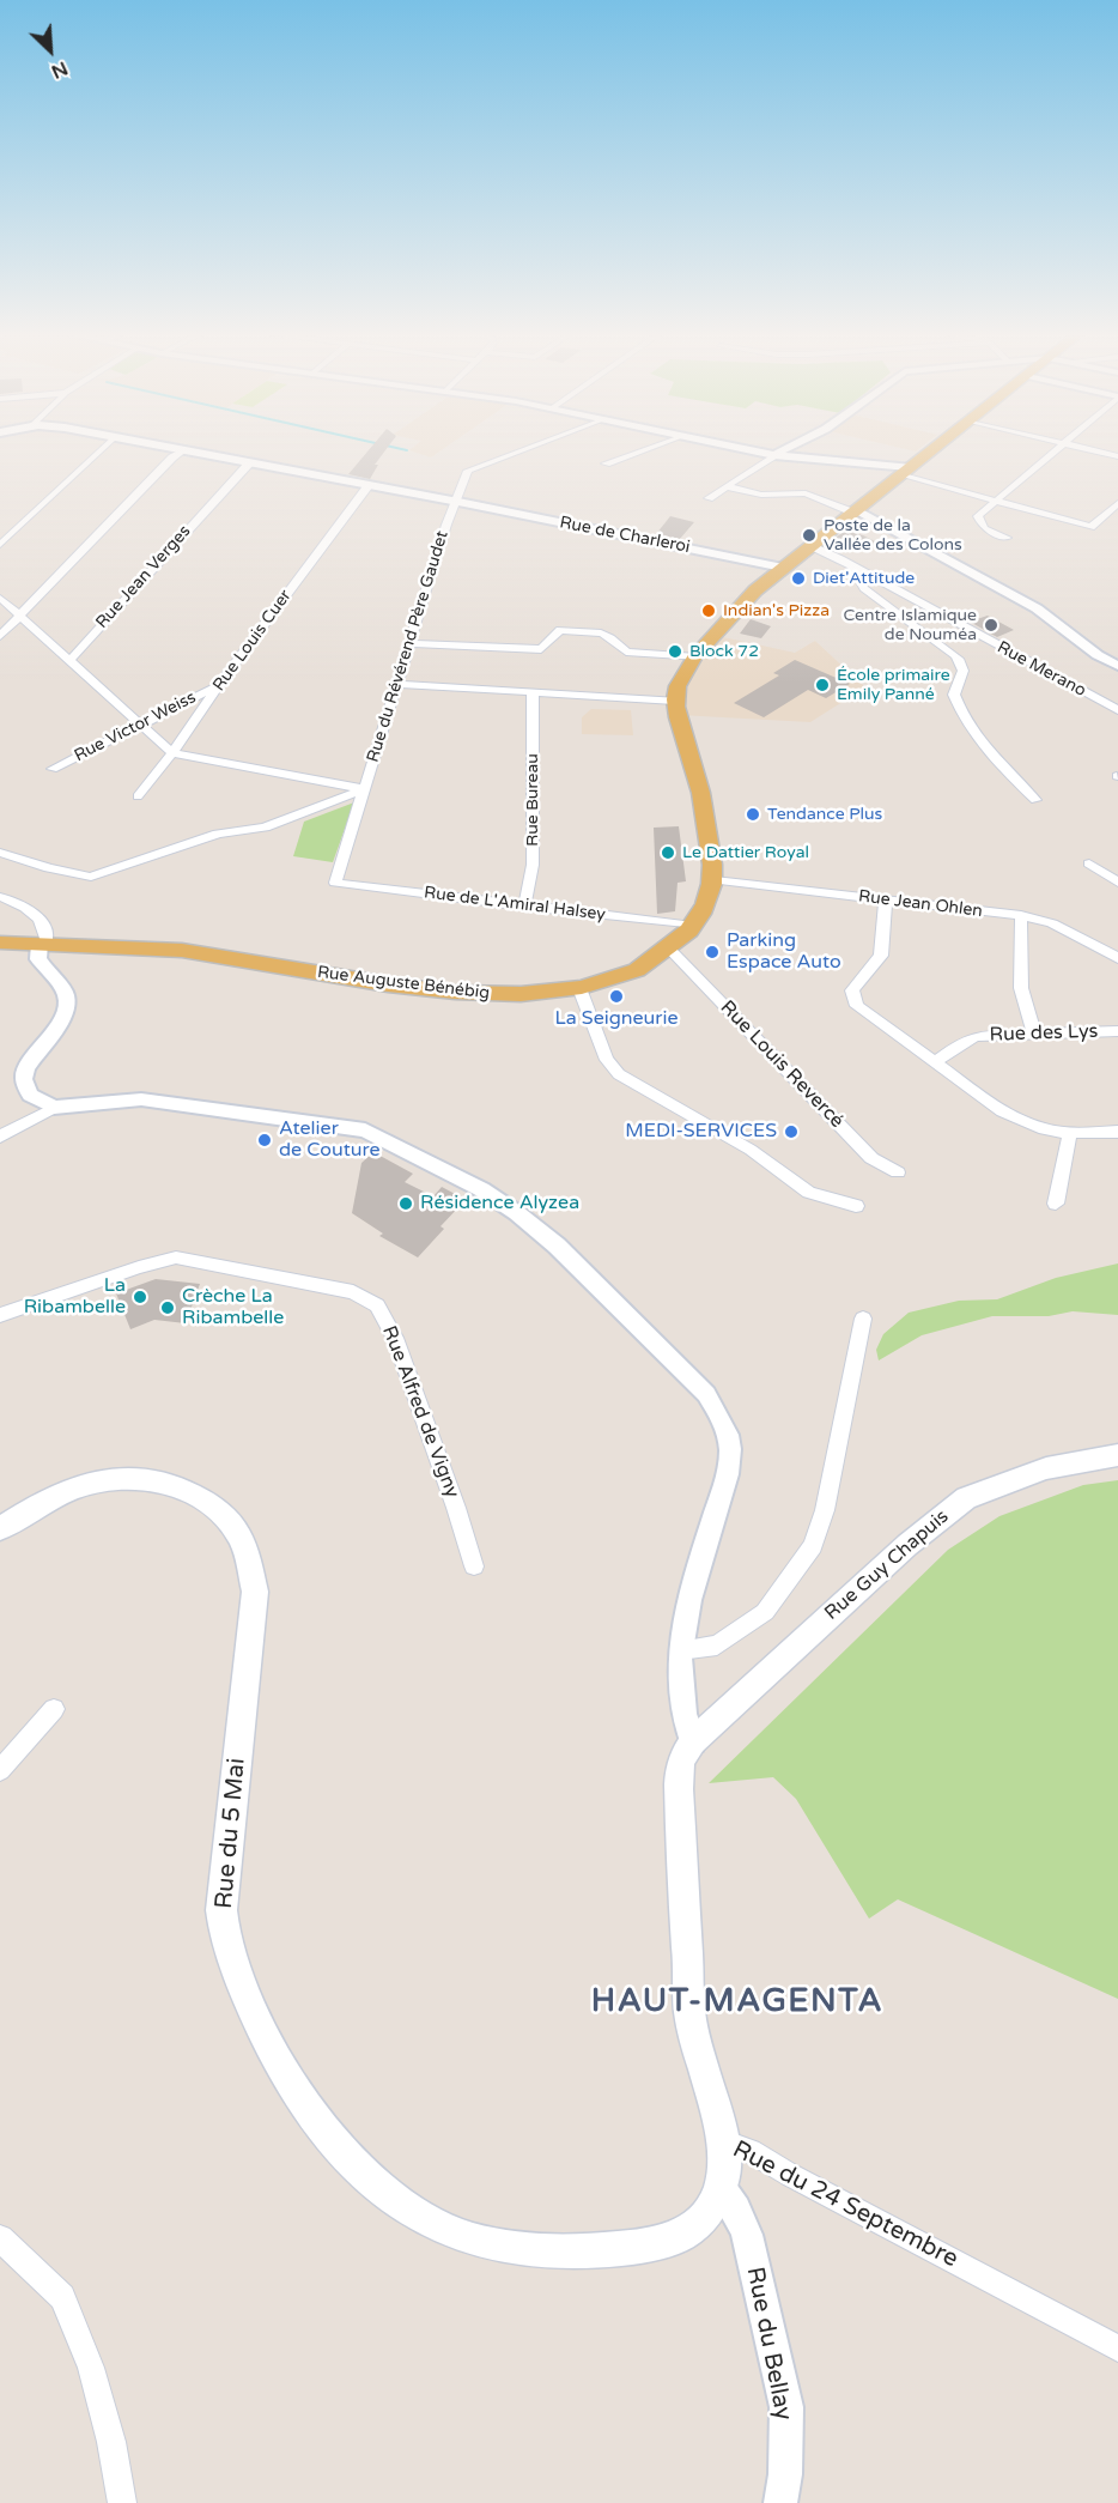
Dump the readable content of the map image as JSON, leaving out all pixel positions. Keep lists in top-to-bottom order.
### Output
{
  "streets": {
    "main road": [
      "Rue Auguste Bénébig",
      "Rue Guy Chapuis",
      "Rue du 5 Mai",
      "Rue du 24 Septembre"
    ],
    "street": [
      "Rue de Charleroi",
      "Rue Jean Verges",
      "Rue Louis Cuer",
      "Rue du Révérend Père Gaudet",
      "Rue Merano",
      "Rue Victor Weiss",
      "Rue Bureau",
      "Rue de L'Amiral Halsey",
      "Rue Jean Ohlen",
      "Rue des Lys",
      "Rue Louis Revercé",
      "Rue Alfred de Vigny",
      "Rue du Bellay"
    ]
  },
  "crossings": [
    ["Rue de Charleroi", "Rue Jean Verges"],
    ["Rue de Charleroi", "Rue Louis Cuer"],
    ["Rue de Charleroi", "Rue du Révérend Père Gaudet"],
    ["Rue Louis Cuer", "Rue Victor Weiss"],
    ["Rue du Révérend Père Gaudet", "Rue de L'Amiral Halsey"],
    ["Rue Bureau", "Rue de L'Amiral Halsey"],
    ["Rue de L'Amiral Halsey", "Rue Auguste Bénébig"],
    ["Rue Jean Ohlen", "Rue Auguste Bénébig"],
    ["Rue Auguste Bénébig", "Rue Louis Revercé"],
    ["Rue Guy Chapuis", "Rue du 24 Septembre"],
    ["Rue du 5 Mai", "Rue du Bellay"]
  ],
  "districts": ["HAUT-MAGENTA"],
  "places": [
    "Poste de la Vallée des Colons",
    "Diet'Attitude",
    "Indian's Pizza",
    "Centre Islamique de Nouméa",
    "Block 72",
    "École primaire Emily Panné",
    "Tendance Plus",
    "Le Dattier Royal",
    "Parking Espace Auto",
    "La Seigneurie",
    "MEDI-SERVICES",
    "Atelier de Couture",
    "Résidence Alyzea",
    "La Ribambelle",
    "Crèche La Ribambelle"
  ],
  "north": "bottom right"
}
